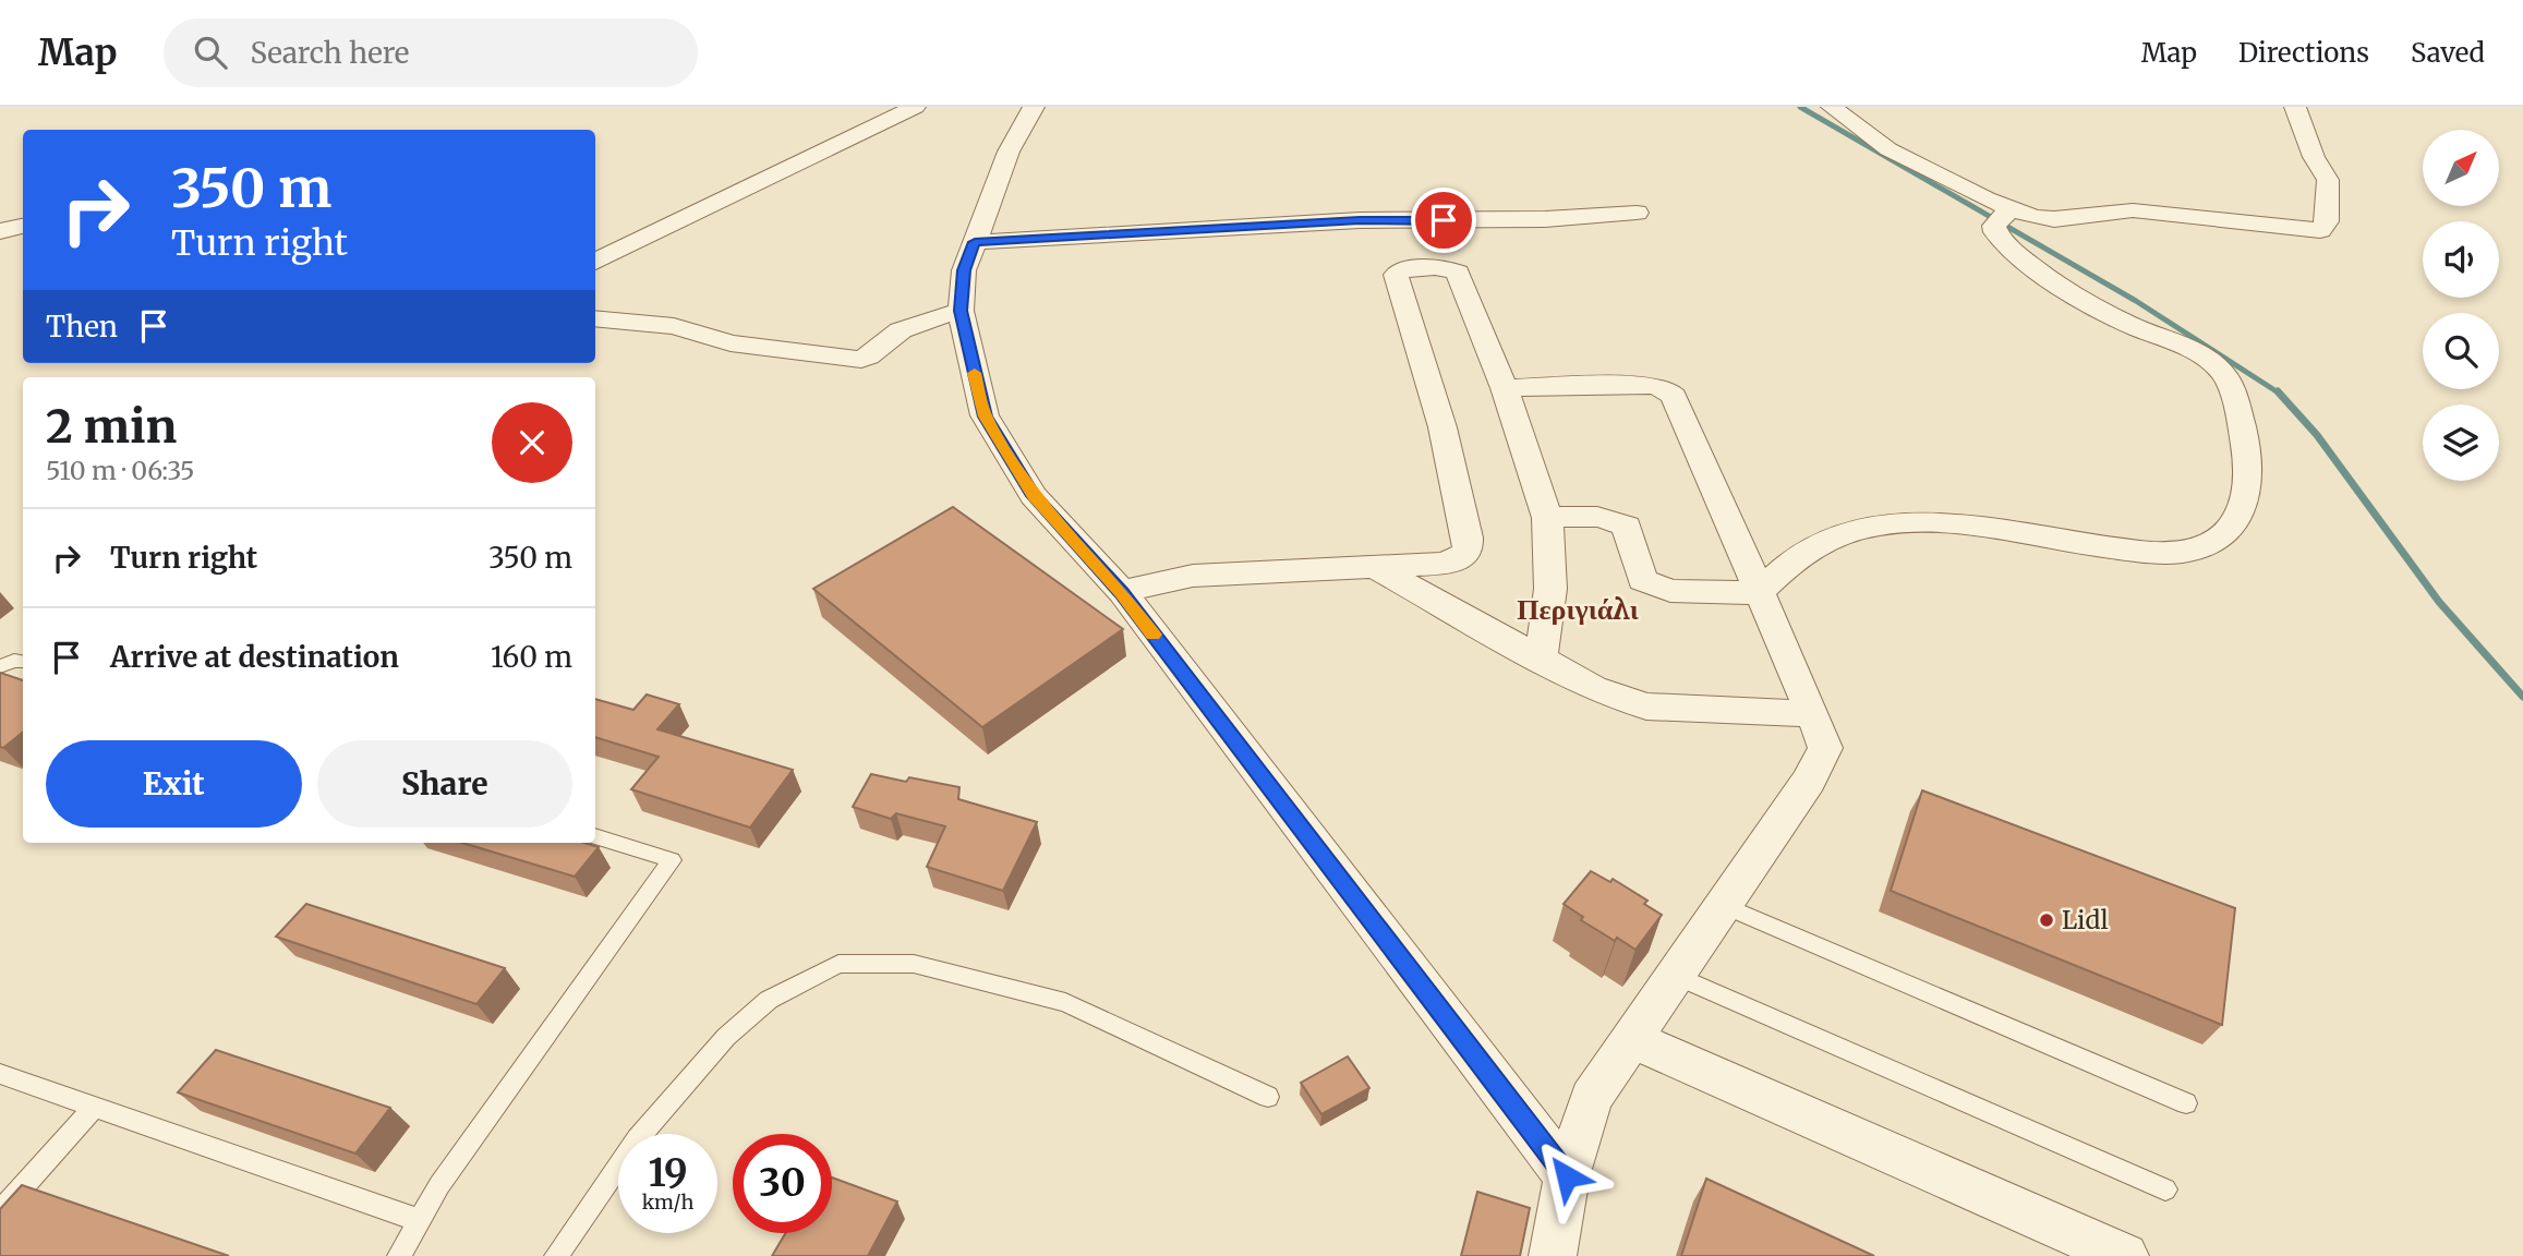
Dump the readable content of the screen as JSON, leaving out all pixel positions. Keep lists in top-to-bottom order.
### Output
{
  "districts": ["Περιγιάλι"],
  "places": ["Lidl"],
  "north": "top right",
  "page": {
    "header": "Map",
    "search": "Search here",
    "nav": ["Map", "Directions", "Saved"],
    "turn": ["350 m", "Turn right"],
    "then": "Then",
    "heading": ["2 min", "510 m · 06:35"],
    "list": [
      {
        "name": "Turn right",
        "value": "350 m"
      },
      {
        "name": "Arrive at destination",
        "value": "160 m"
      }
    ],
    "buttons": ["Exit", "Share"],
    "speed": "19 km/h",
    "limit": "30"
  }
}
